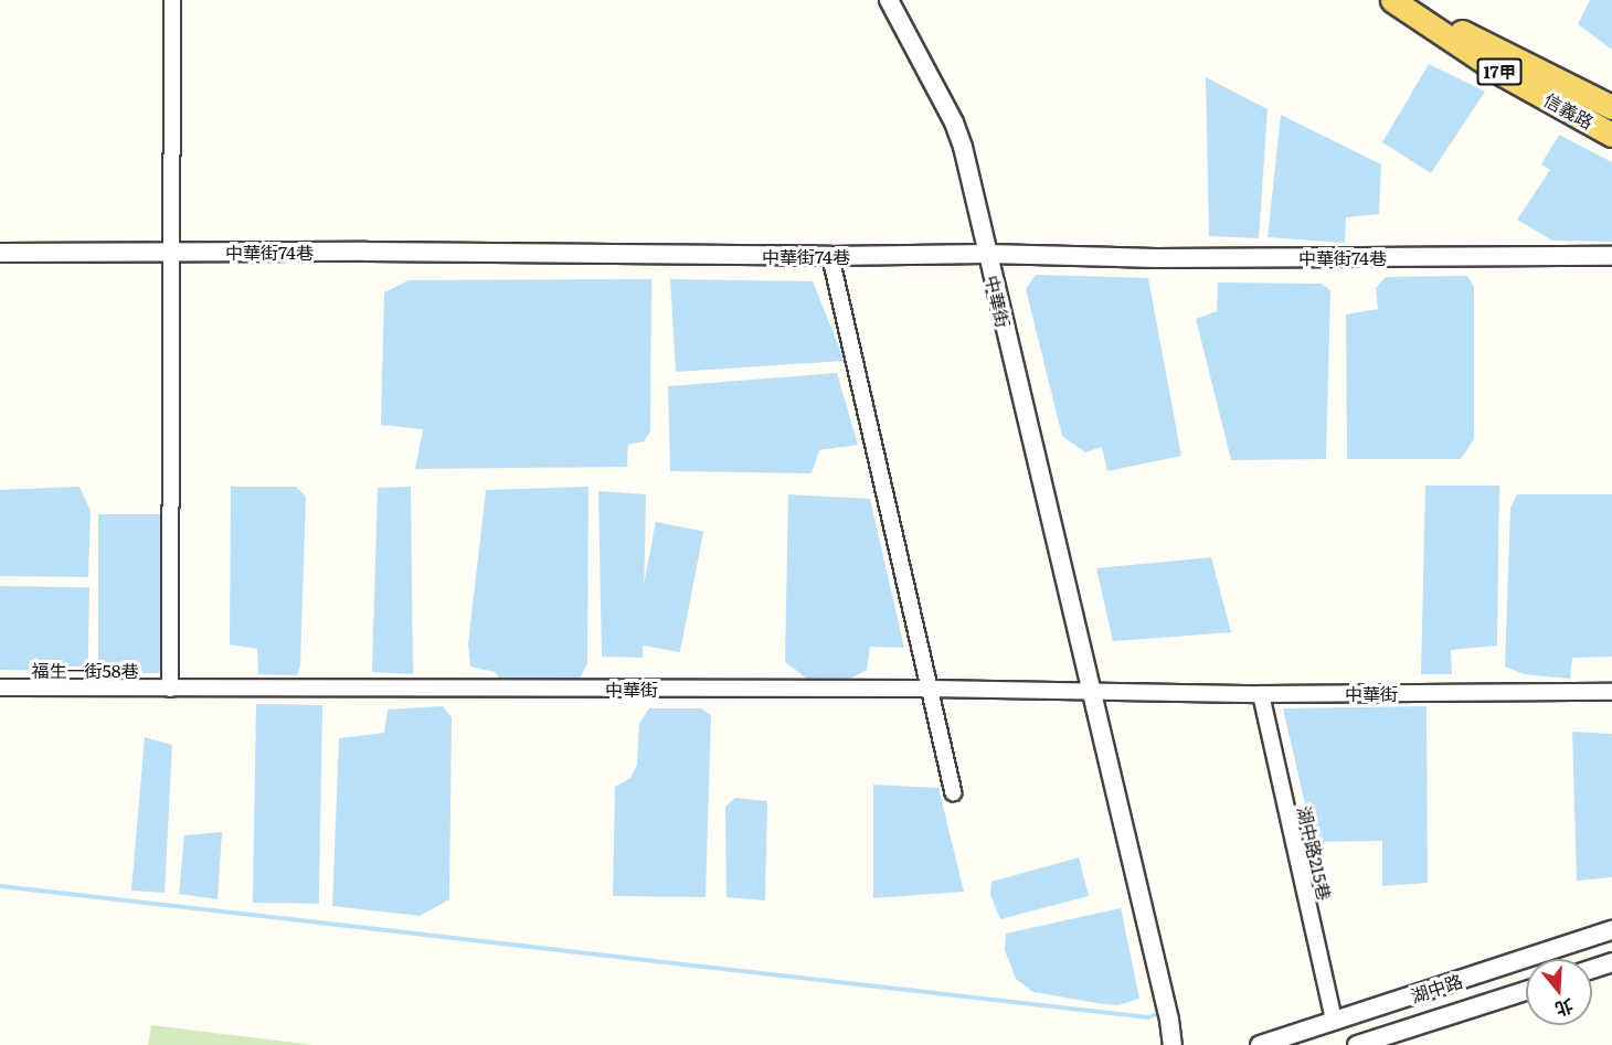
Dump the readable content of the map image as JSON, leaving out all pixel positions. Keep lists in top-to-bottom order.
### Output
{
  "streets": {
    "main road": ["17甲", "信義路"],
    "street": [
      "中華街74巷",
      "中華街",
      "福生一街58巷",
      "湖中路215巷",
      "湖中路"
    ]
  },
  "crossings": [
    ["中華街74巷", "中華街"],
    ["中華街", "福生一街58巷"],
    ["中華街", "湖中路215巷"],
    ["湖中路215巷", "湖中路"]
  ],
  "north": "bottom"
}
